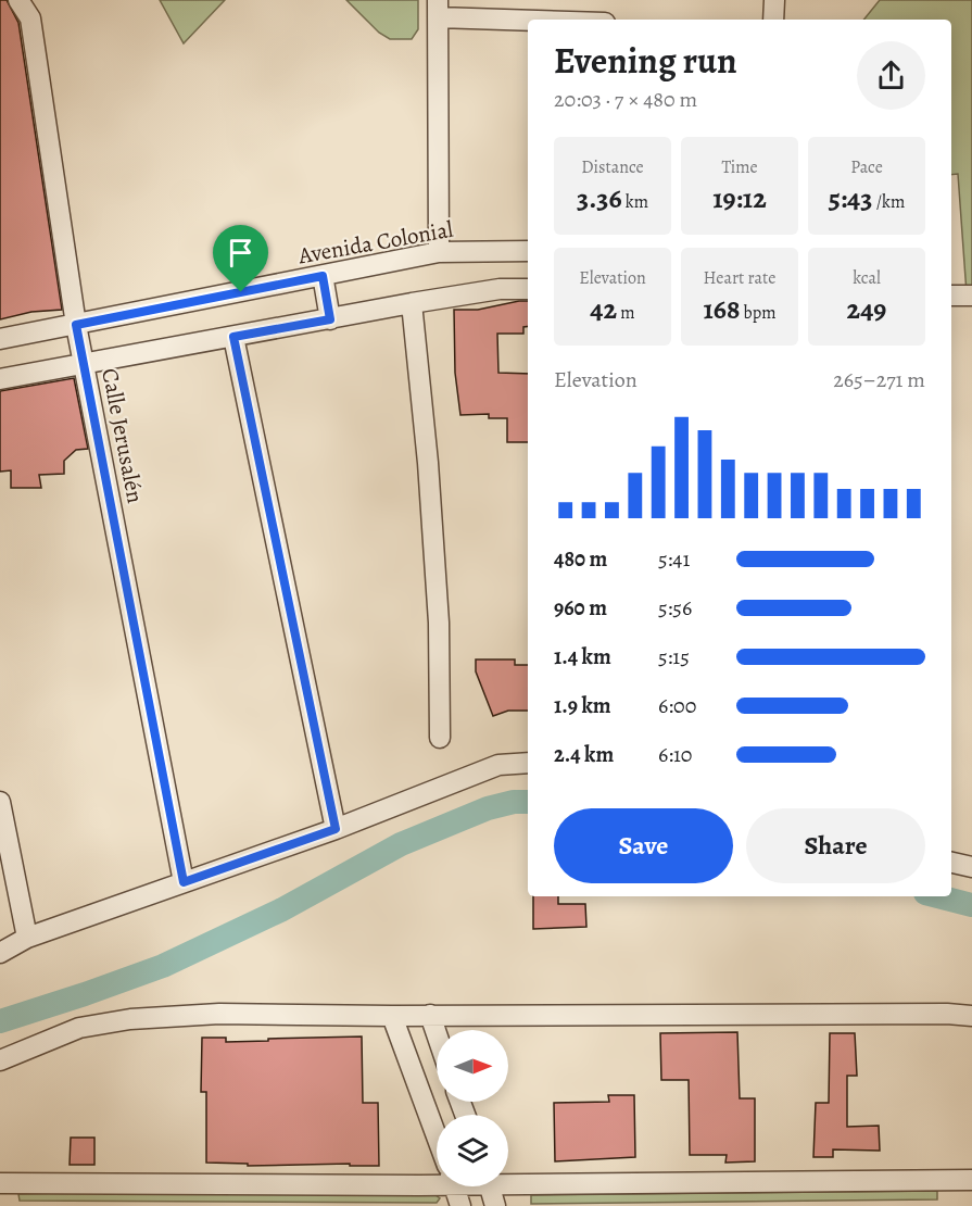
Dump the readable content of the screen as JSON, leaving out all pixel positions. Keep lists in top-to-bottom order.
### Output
{
  "streets": {
    "street": ["Avenida Colonial", "Calle Jerusalén"]
  },
  "crossings": [
    ["Avenida Colonial", "Calle Jerusalén"]
  ],
  "north": "right",
  "page": {
    "heading": ["Evening run", "20:03 · 7 × 480 m"],
    "stats": [
      ["Distance", "3.36 km"],
      ["Time", "19:12"],
      ["Pace", "5:43 /km"],
      ["Elevation", "42 m"],
      ["Heart rate", "168 bpm"],
      ["kcal", "249"]
    ],
    "chart": ["Elevation", "265–271 m"],
    "list": [
      {
        "name": "480 m",
        "note": "5:41"
      },
      {
        "name": "960 m",
        "note": "5:56"
      },
      {
        "name": "1.4 km",
        "note": "5:15"
      },
      {
        "name": "1.9 km",
        "note": "6:00"
      },
      {
        "name": "2.4 km",
        "note": "6:10"
      }
    ],
    "buttons": ["Save", "Share"]
  }
}
